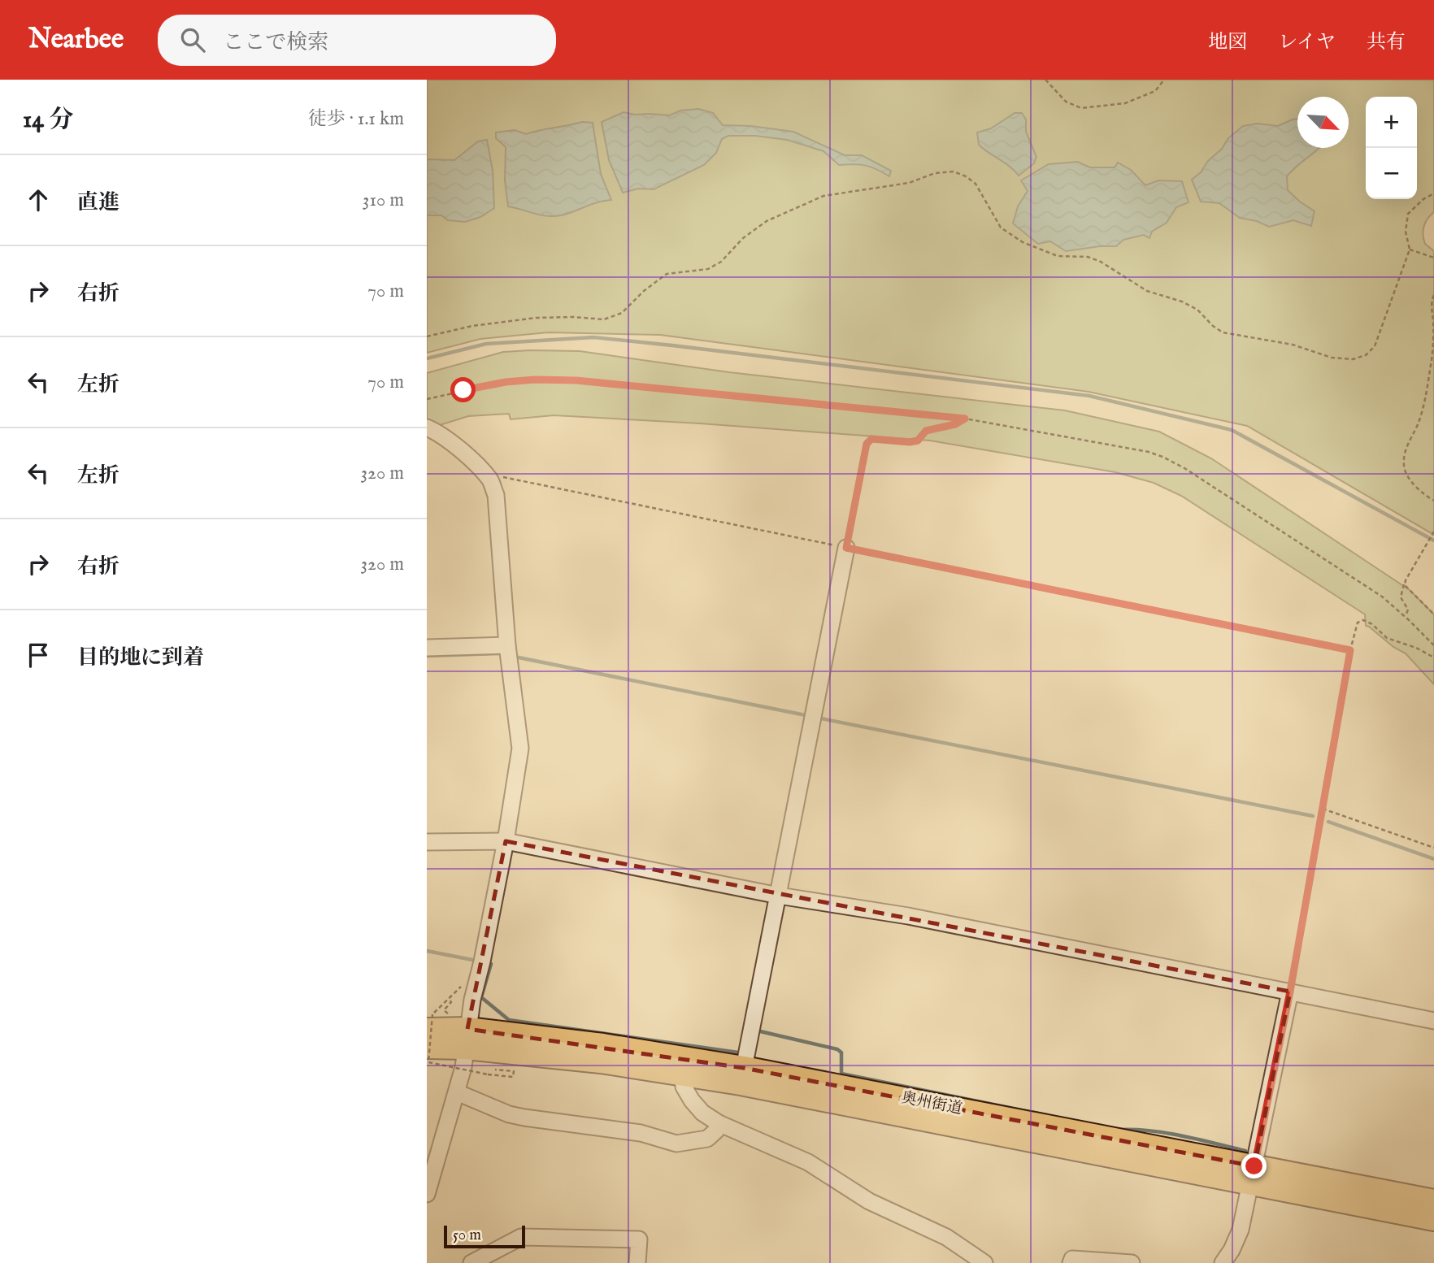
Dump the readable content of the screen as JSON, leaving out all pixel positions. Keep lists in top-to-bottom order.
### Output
{
  "streets": {
    "highway": ["奥州街道"]
  },
  "scale_bar": "50 m",
  "north": "bottom right",
  "page": {
    "header": "Nearbee",
    "search": "ここで検索",
    "nav": ["地図", "レイヤ", "共有"],
    "heading": ["14 分", "徒歩 · 1.1 km"],
    "map_buttons": ["+", "−"],
    "list": [
      ["直進", "310 m"],
      ["右折", "70 m"],
      ["左折", "70 m"],
      ["左折", "320 m"],
      ["右折", "320 m"],
      "目的地に到着"
    ],
    "scale": "50 m"
  }
}
